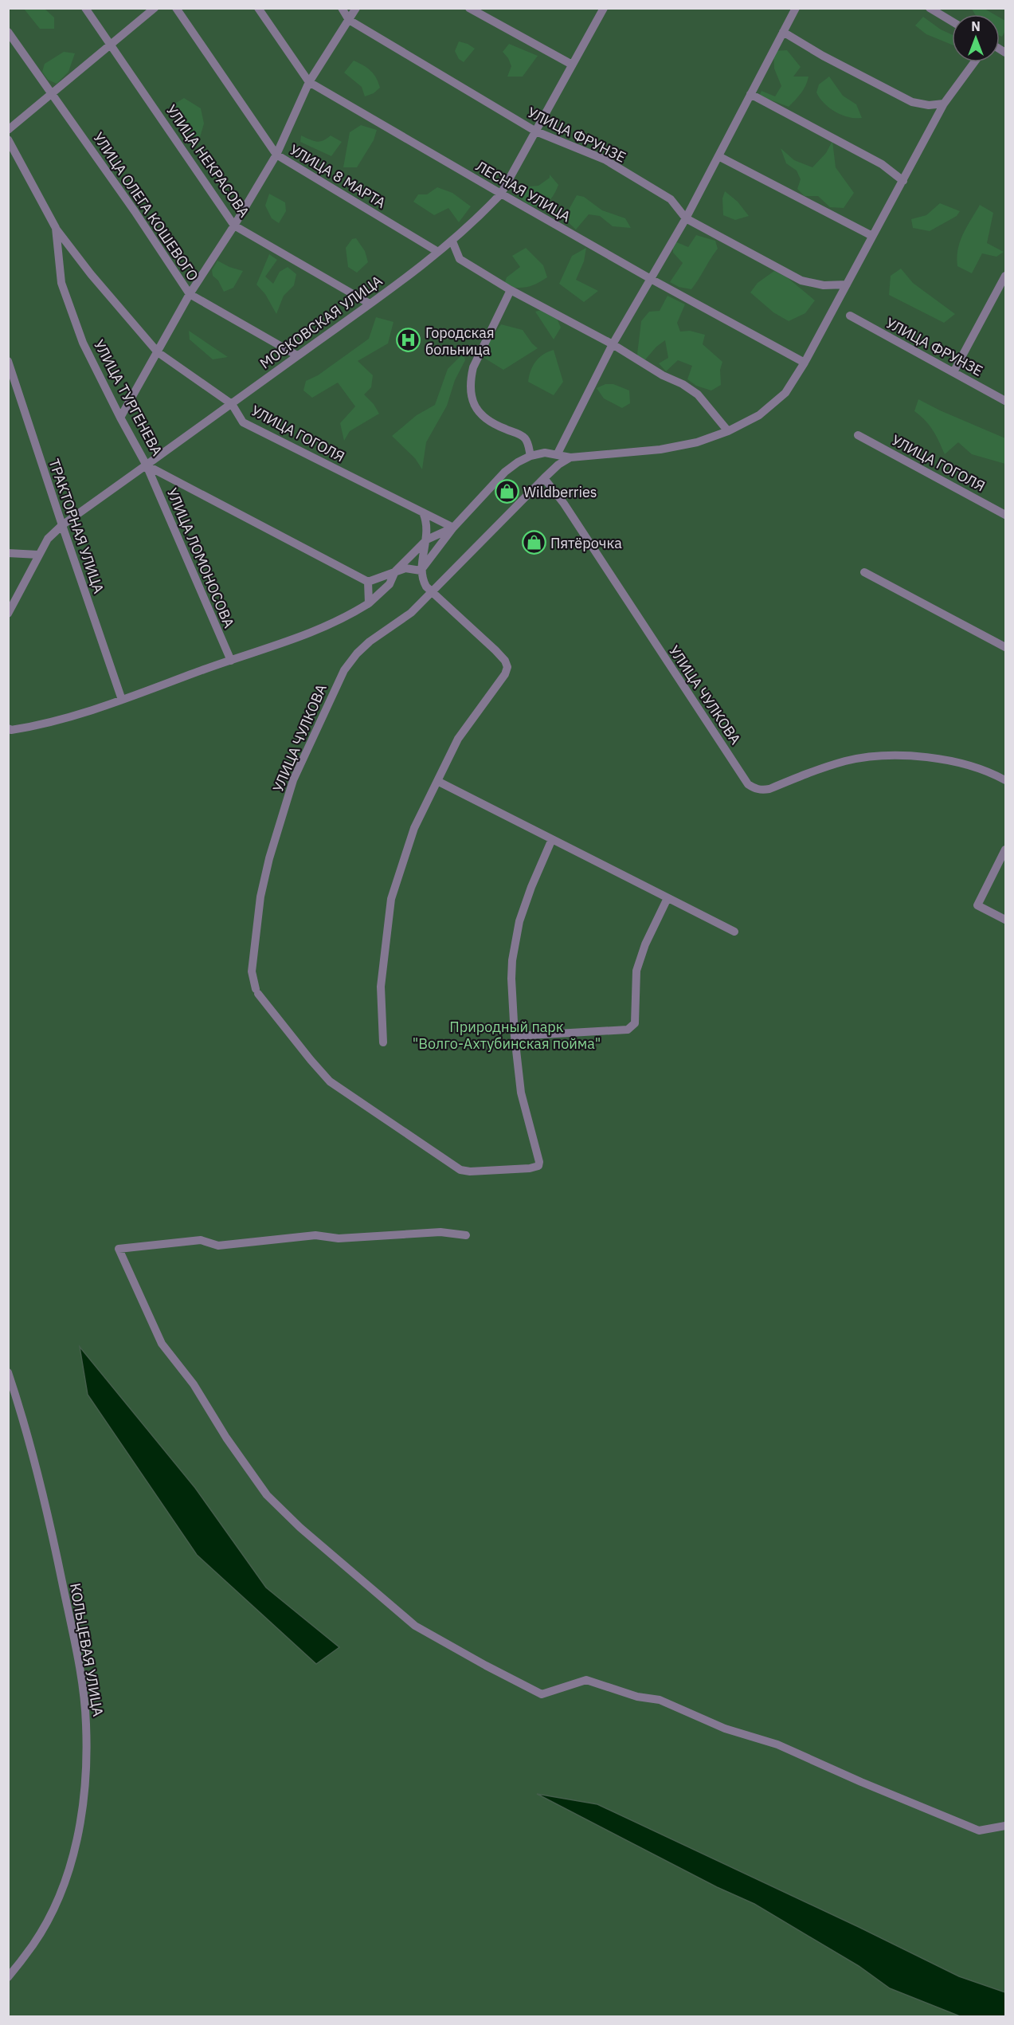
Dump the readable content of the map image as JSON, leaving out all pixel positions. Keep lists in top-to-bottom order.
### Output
{
  "streets": {
    "street": [
      "УЛИЦА ФРУНЗЕ",
      "УЛИЦА НЕКРАСОВА",
      "УЛИЦА 8 МАРТА",
      "ЛЕСНАЯ УЛИЦА",
      "УЛИЦА ОЛЕГА КОШЕВОГО",
      "МОСКОВСКАЯ УЛИЦА",
      "УЛИЦА ТУРГЕНЕВА",
      "УЛИЦА ГОГОЛЯ",
      "ТРАКТОРНАЯ УЛИЦА",
      "УЛИЦА ЛОМОНОСОВА",
      "УЛИЦА ЧУЛКОВА",
      "КОЛЬЦЕВАЯ УЛИЦА"
    ]
  },
  "crossings": [
    ["УЛИЦА ФРУНЗЕ", "МОСКОВСКАЯ УЛИЦА"],
    ["УЛИЦА НЕКРАСОВА", "МОСКОВСКАЯ УЛИЦА"],
    ["УЛИЦА 8 МАРТА", "МОСКОВСКАЯ УЛИЦА"],
    ["ЛЕСНАЯ УЛИЦА", "МОСКОВСКАЯ УЛИЦА"],
    ["УЛИЦА ОЛЕГА КОШЕВОГО", "МОСКОВСКАЯ УЛИЦА"],
    ["МОСКОВСКАЯ УЛИЦА", "УЛИЦА ТУРГЕНЕВА"],
    ["МОСКОВСКАЯ УЛИЦА", "УЛИЦА ГОГОЛЯ"],
    ["МОСКОВСКАЯ УЛИЦА", "ТРАКТОРНАЯ УЛИЦА"],
    ["МОСКОВСКАЯ УЛИЦА", "УЛИЦА ЛОМОНОСОВА"],
    ["УЛИЦА ТУРГЕНЕВА", "УЛИЦА ГОГОЛЯ"],
    ["УЛИЦА ТУРГЕНЕВА", "УЛИЦА ЛОМОНОСОВА"]
  ],
  "parks": ["Природный парк \"Волго-Ахтубинская пойма\""],
  "places": {
    "hospital": ["Городская больница"],
    "shop": ["Wildberries", "Пятёрочка"]
  },
  "north": "top"
}
